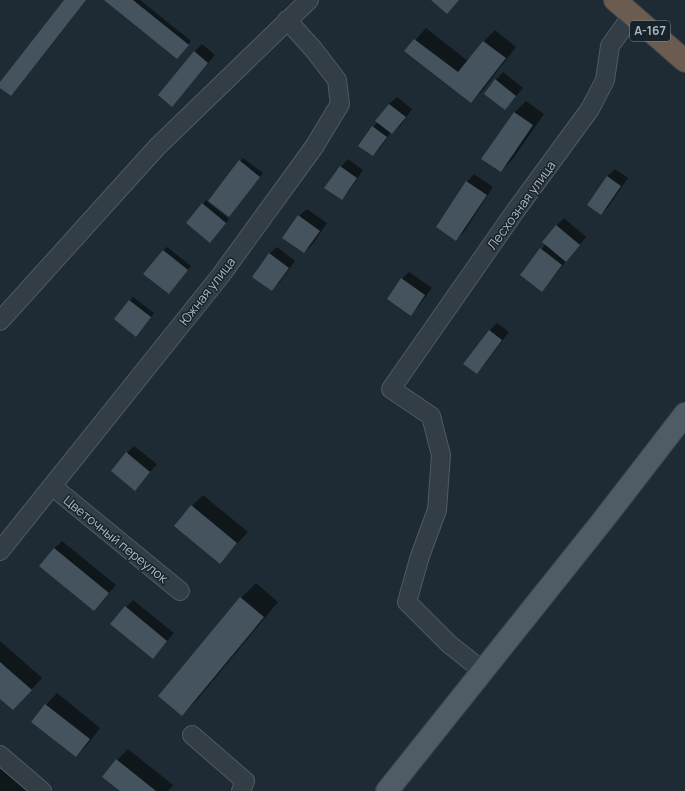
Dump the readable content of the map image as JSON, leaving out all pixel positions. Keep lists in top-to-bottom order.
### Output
{
  "streets": {
    "highway": ["А-167"],
    "street": ["Лесхозная улица", "Южная улица", "Цветочный переулок"]
  },
  "crossings": [
    ["А-167", "Лесхозная улица"],
    ["Южная улица", "Цветочный переулок"]
  ]
}
